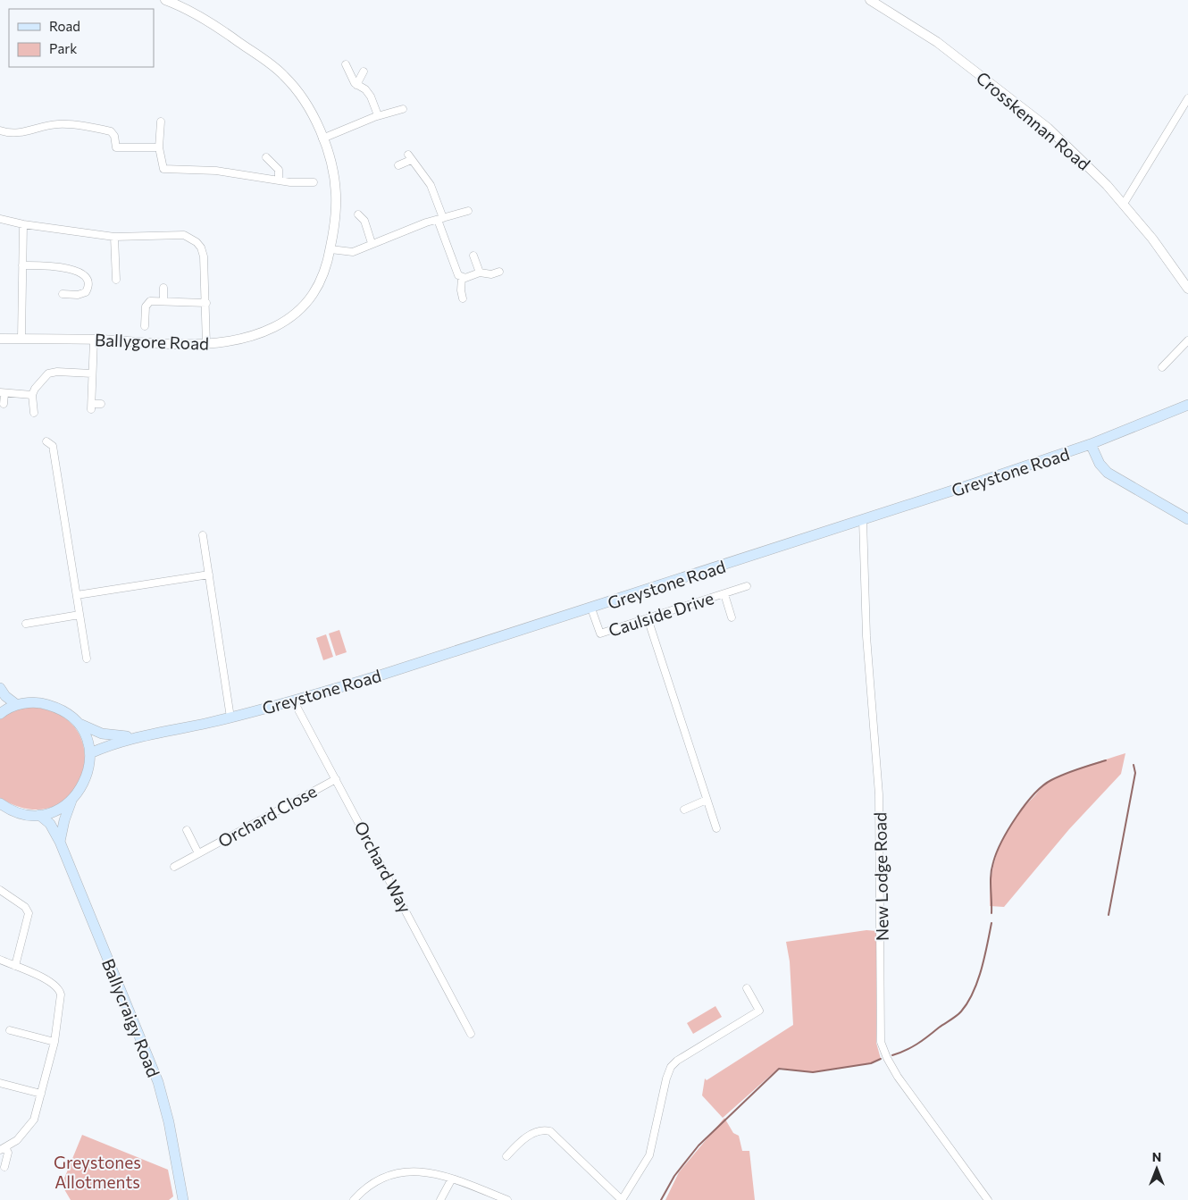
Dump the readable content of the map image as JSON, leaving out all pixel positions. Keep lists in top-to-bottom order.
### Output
{
  "streets": {
    "main road": ["Greystone Road", "Ballycraigy Road"],
    "street": [
      "Crosskennan Road",
      "Ballygore Road",
      "Caulside Drive",
      "Orchard Close",
      "Orchard Way",
      "New Lodge Road"
    ]
  },
  "crossings": [
    ["Greystone Road", "Caulside Drive"],
    ["Greystone Road", "Orchard Way"],
    ["Greystone Road", "New Lodge Road"],
    ["Orchard Close", "Orchard Way"]
  ],
  "parks": ["Greystones Allotments"],
  "legend": ["Road", "Park"],
  "north": "top"
}
